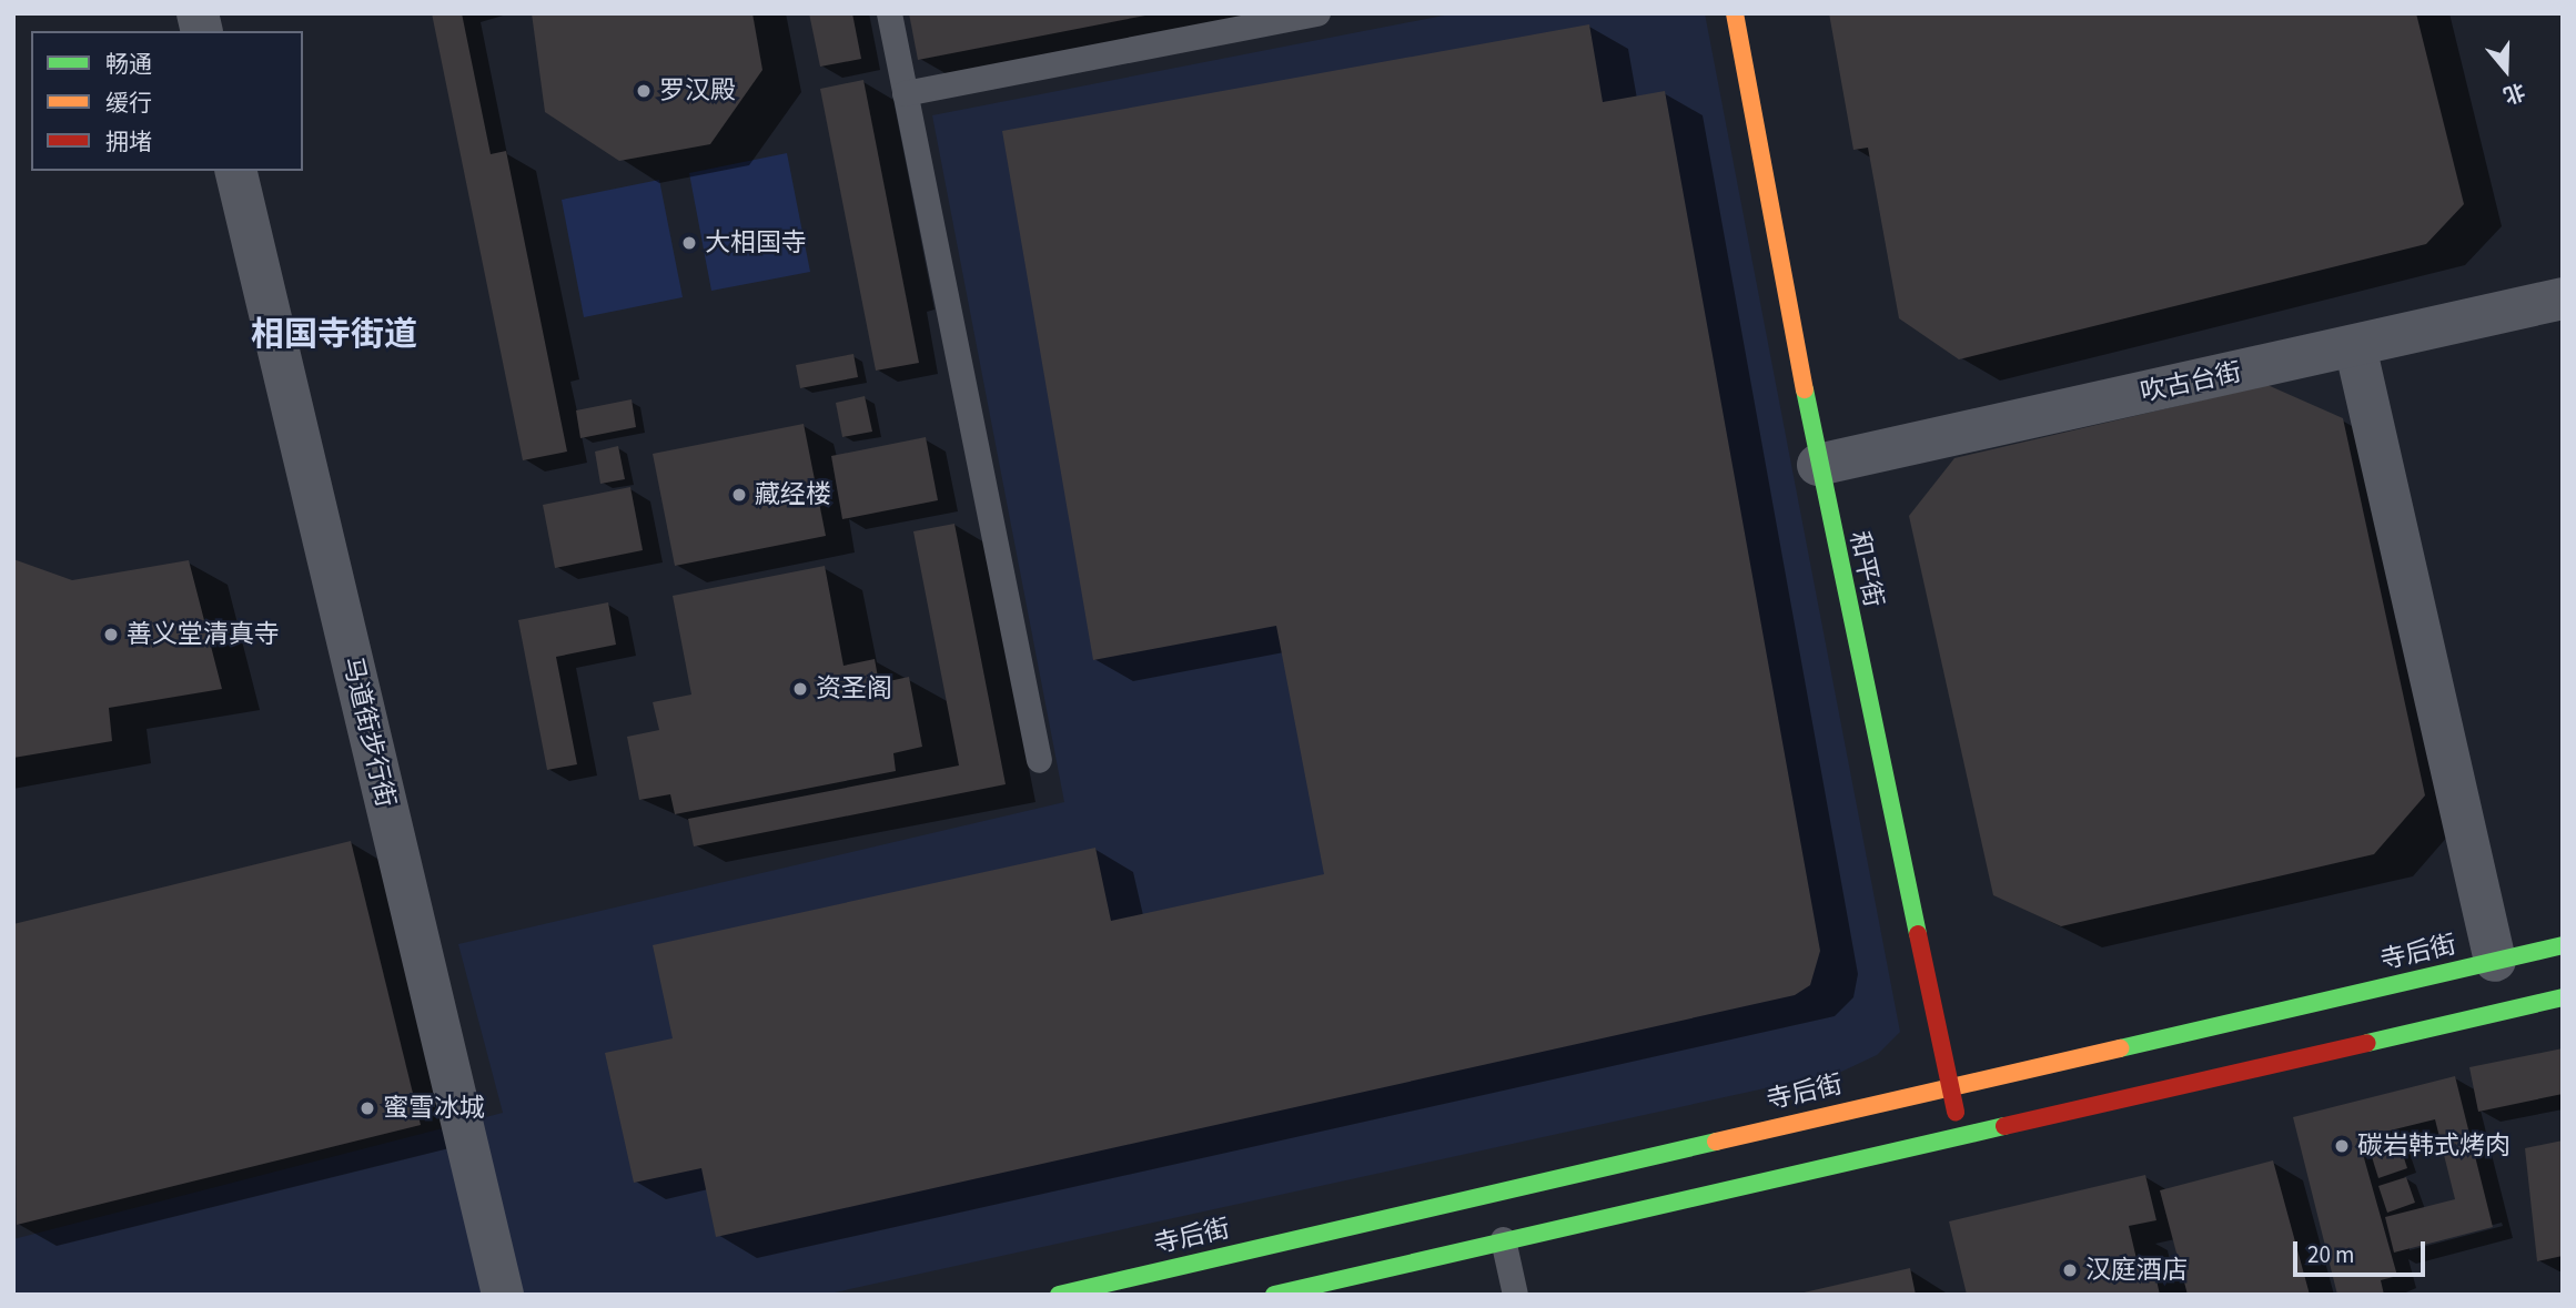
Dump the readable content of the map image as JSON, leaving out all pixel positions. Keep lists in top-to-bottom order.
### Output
{
  "streets": {
    "street": [
      "吹古台街",
      "和平街",
      "马道街步行街",
      "寺后街"
    ]
  },
  "crossings": [
    ["吹古台街", "和平街"],
    ["和平街", "寺后街"]
  ],
  "districts": ["相国寺街道"],
  "places": [
    "罗汉殿",
    "大相国寺",
    "藏经楼",
    "善义堂清真寺",
    "资圣阁",
    "蜜雪冰城",
    "碳岩韩式烤肉",
    "汉庭酒店"
  ],
  "legend": ["畅通", "缓行", "拥堵"],
  "scale_bar": "20 m",
  "north": "bottom"
}
